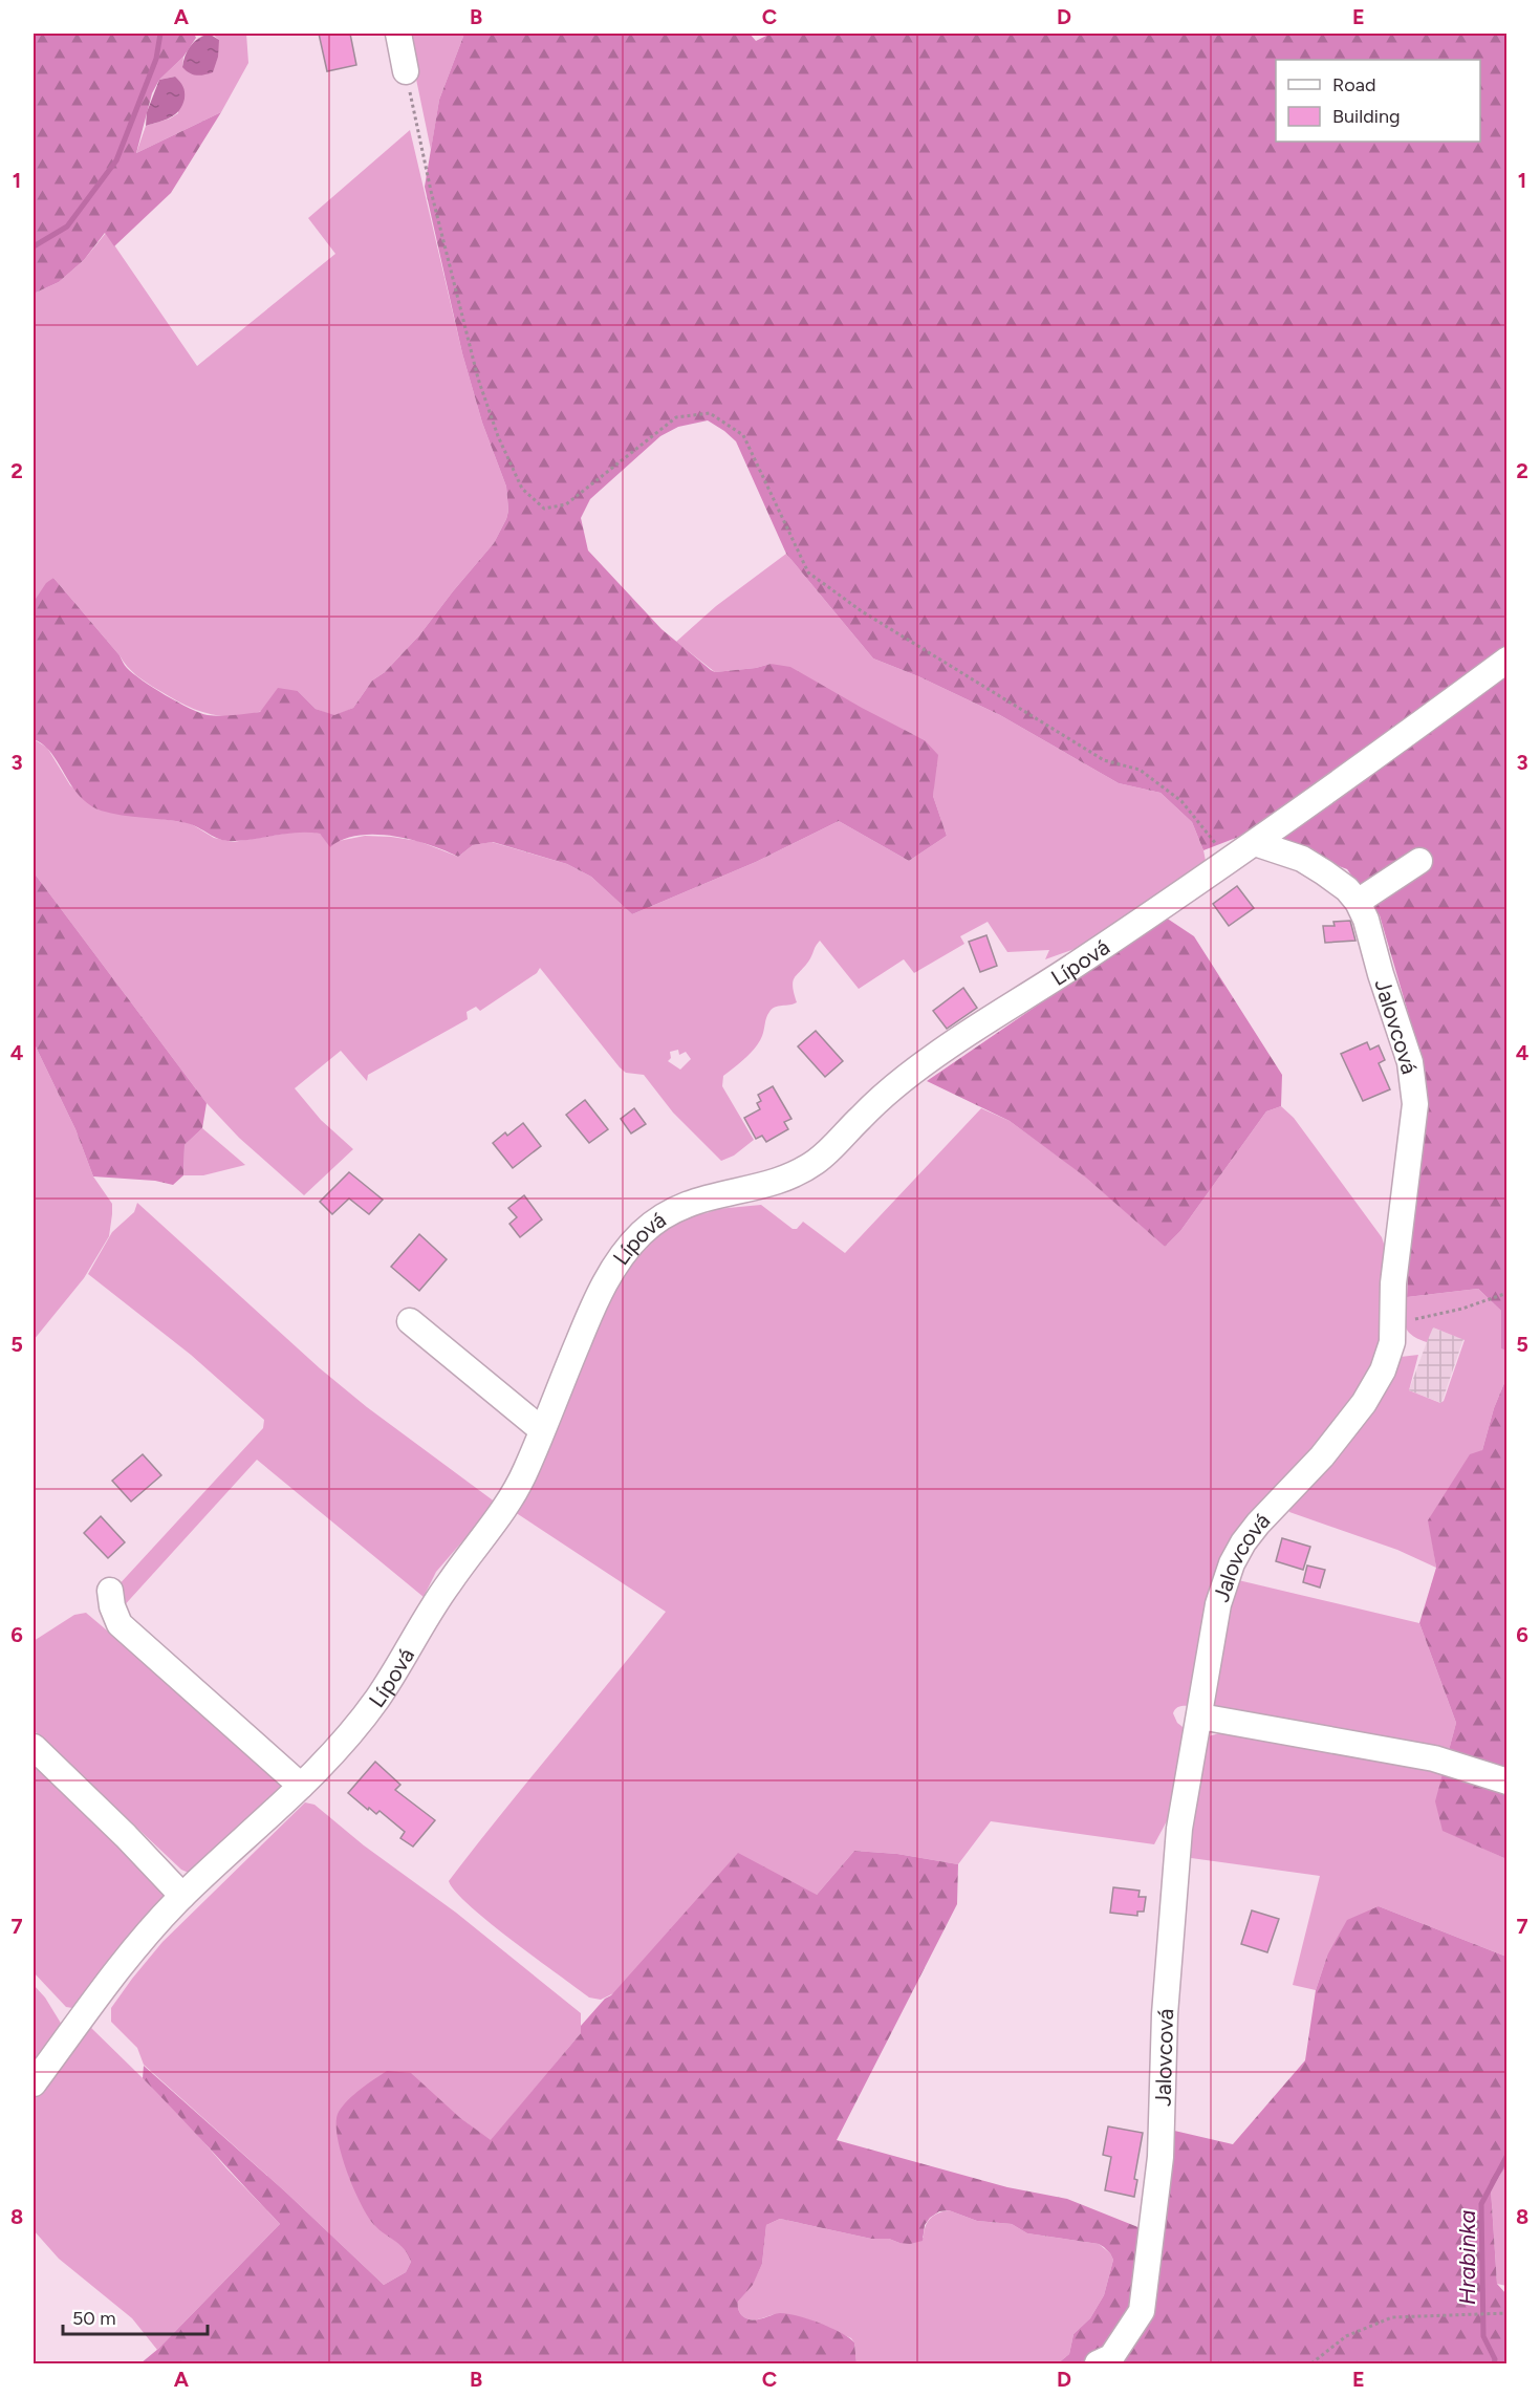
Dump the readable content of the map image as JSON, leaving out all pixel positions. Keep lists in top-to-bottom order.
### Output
{
  "streets": {
    "street": ["Lípová", "Jalovcová"]
  },
  "crossings": [
    ["Lípová", "Jalovcová"]
  ],
  "water": ["Hrabinka"],
  "legend": ["Road", "Building"],
  "scale_bar": "50 m",
  "grid": {
    "columns": [
      "A",
      "B",
      "C",
      "D",
      "E"
    ],
    "rows": [
      "1",
      "2",
      "3",
      "4",
      "5",
      "6",
      "7",
      "8"
    ]
  }
}
